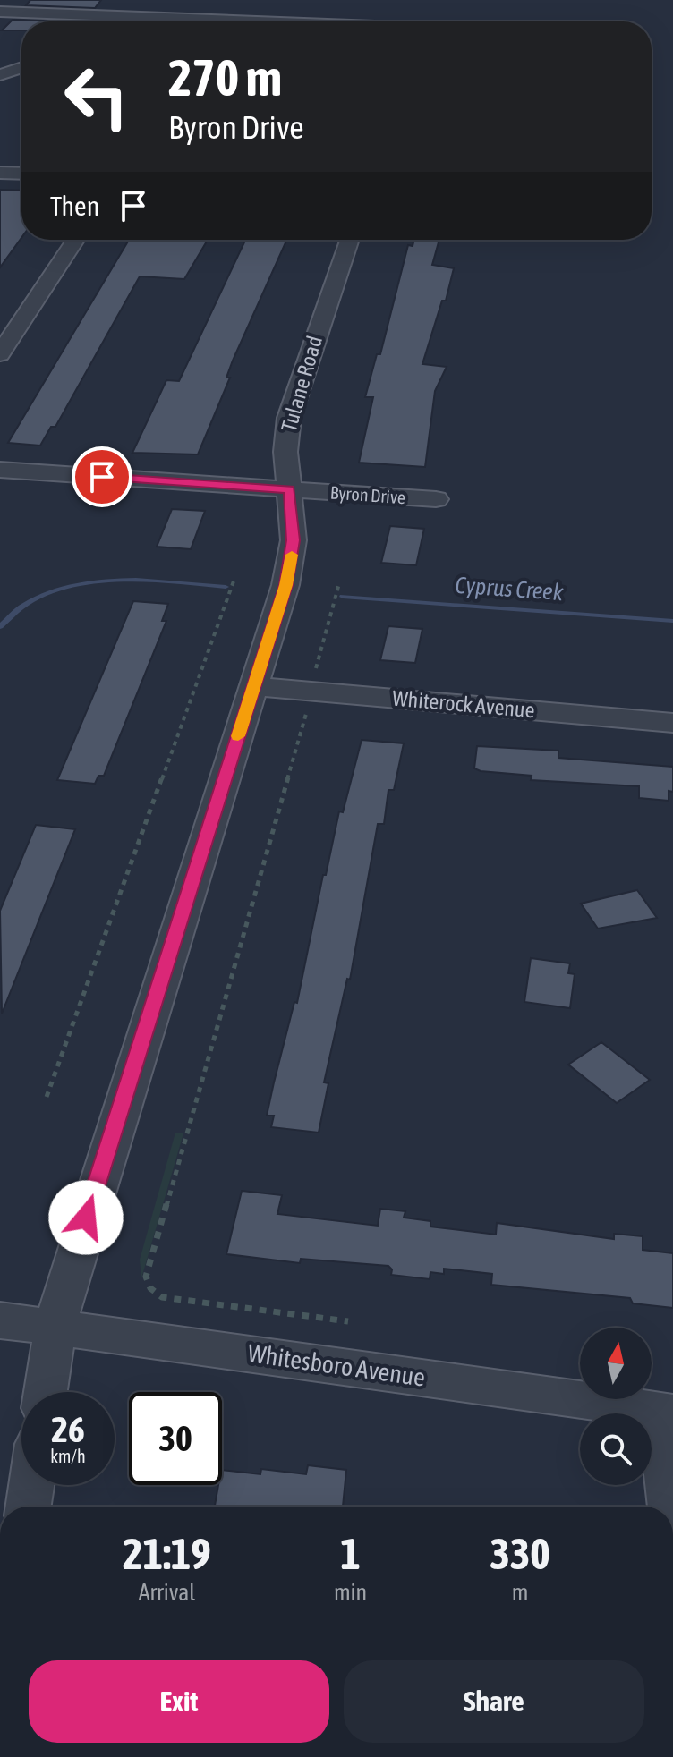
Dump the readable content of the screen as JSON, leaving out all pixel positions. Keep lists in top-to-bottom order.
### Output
{
  "streets": {
    "street": [
      "Tulane Road",
      "Byron Drive",
      "Whiterock Avenue",
      "Whitesboro Avenue"
    ]
  },
  "crossings": [
    ["Tulane Road", "Byron Drive"],
    ["Tulane Road", "Whiterock Avenue"],
    ["Tulane Road", "Whitesboro Avenue"]
  ],
  "water": ["Cyprus Creek"],
  "north": "top",
  "page": {
    "turn": ["270 m", "Byron Drive"],
    "then": "Then",
    "speed": "26 km/h",
    "limit": "30",
    "eta": [
      "21:19",
      "Arrival",
      "1",
      "min",
      "330",
      "m"
    ],
    "buttons": ["Exit", "Share"]
  }
}
